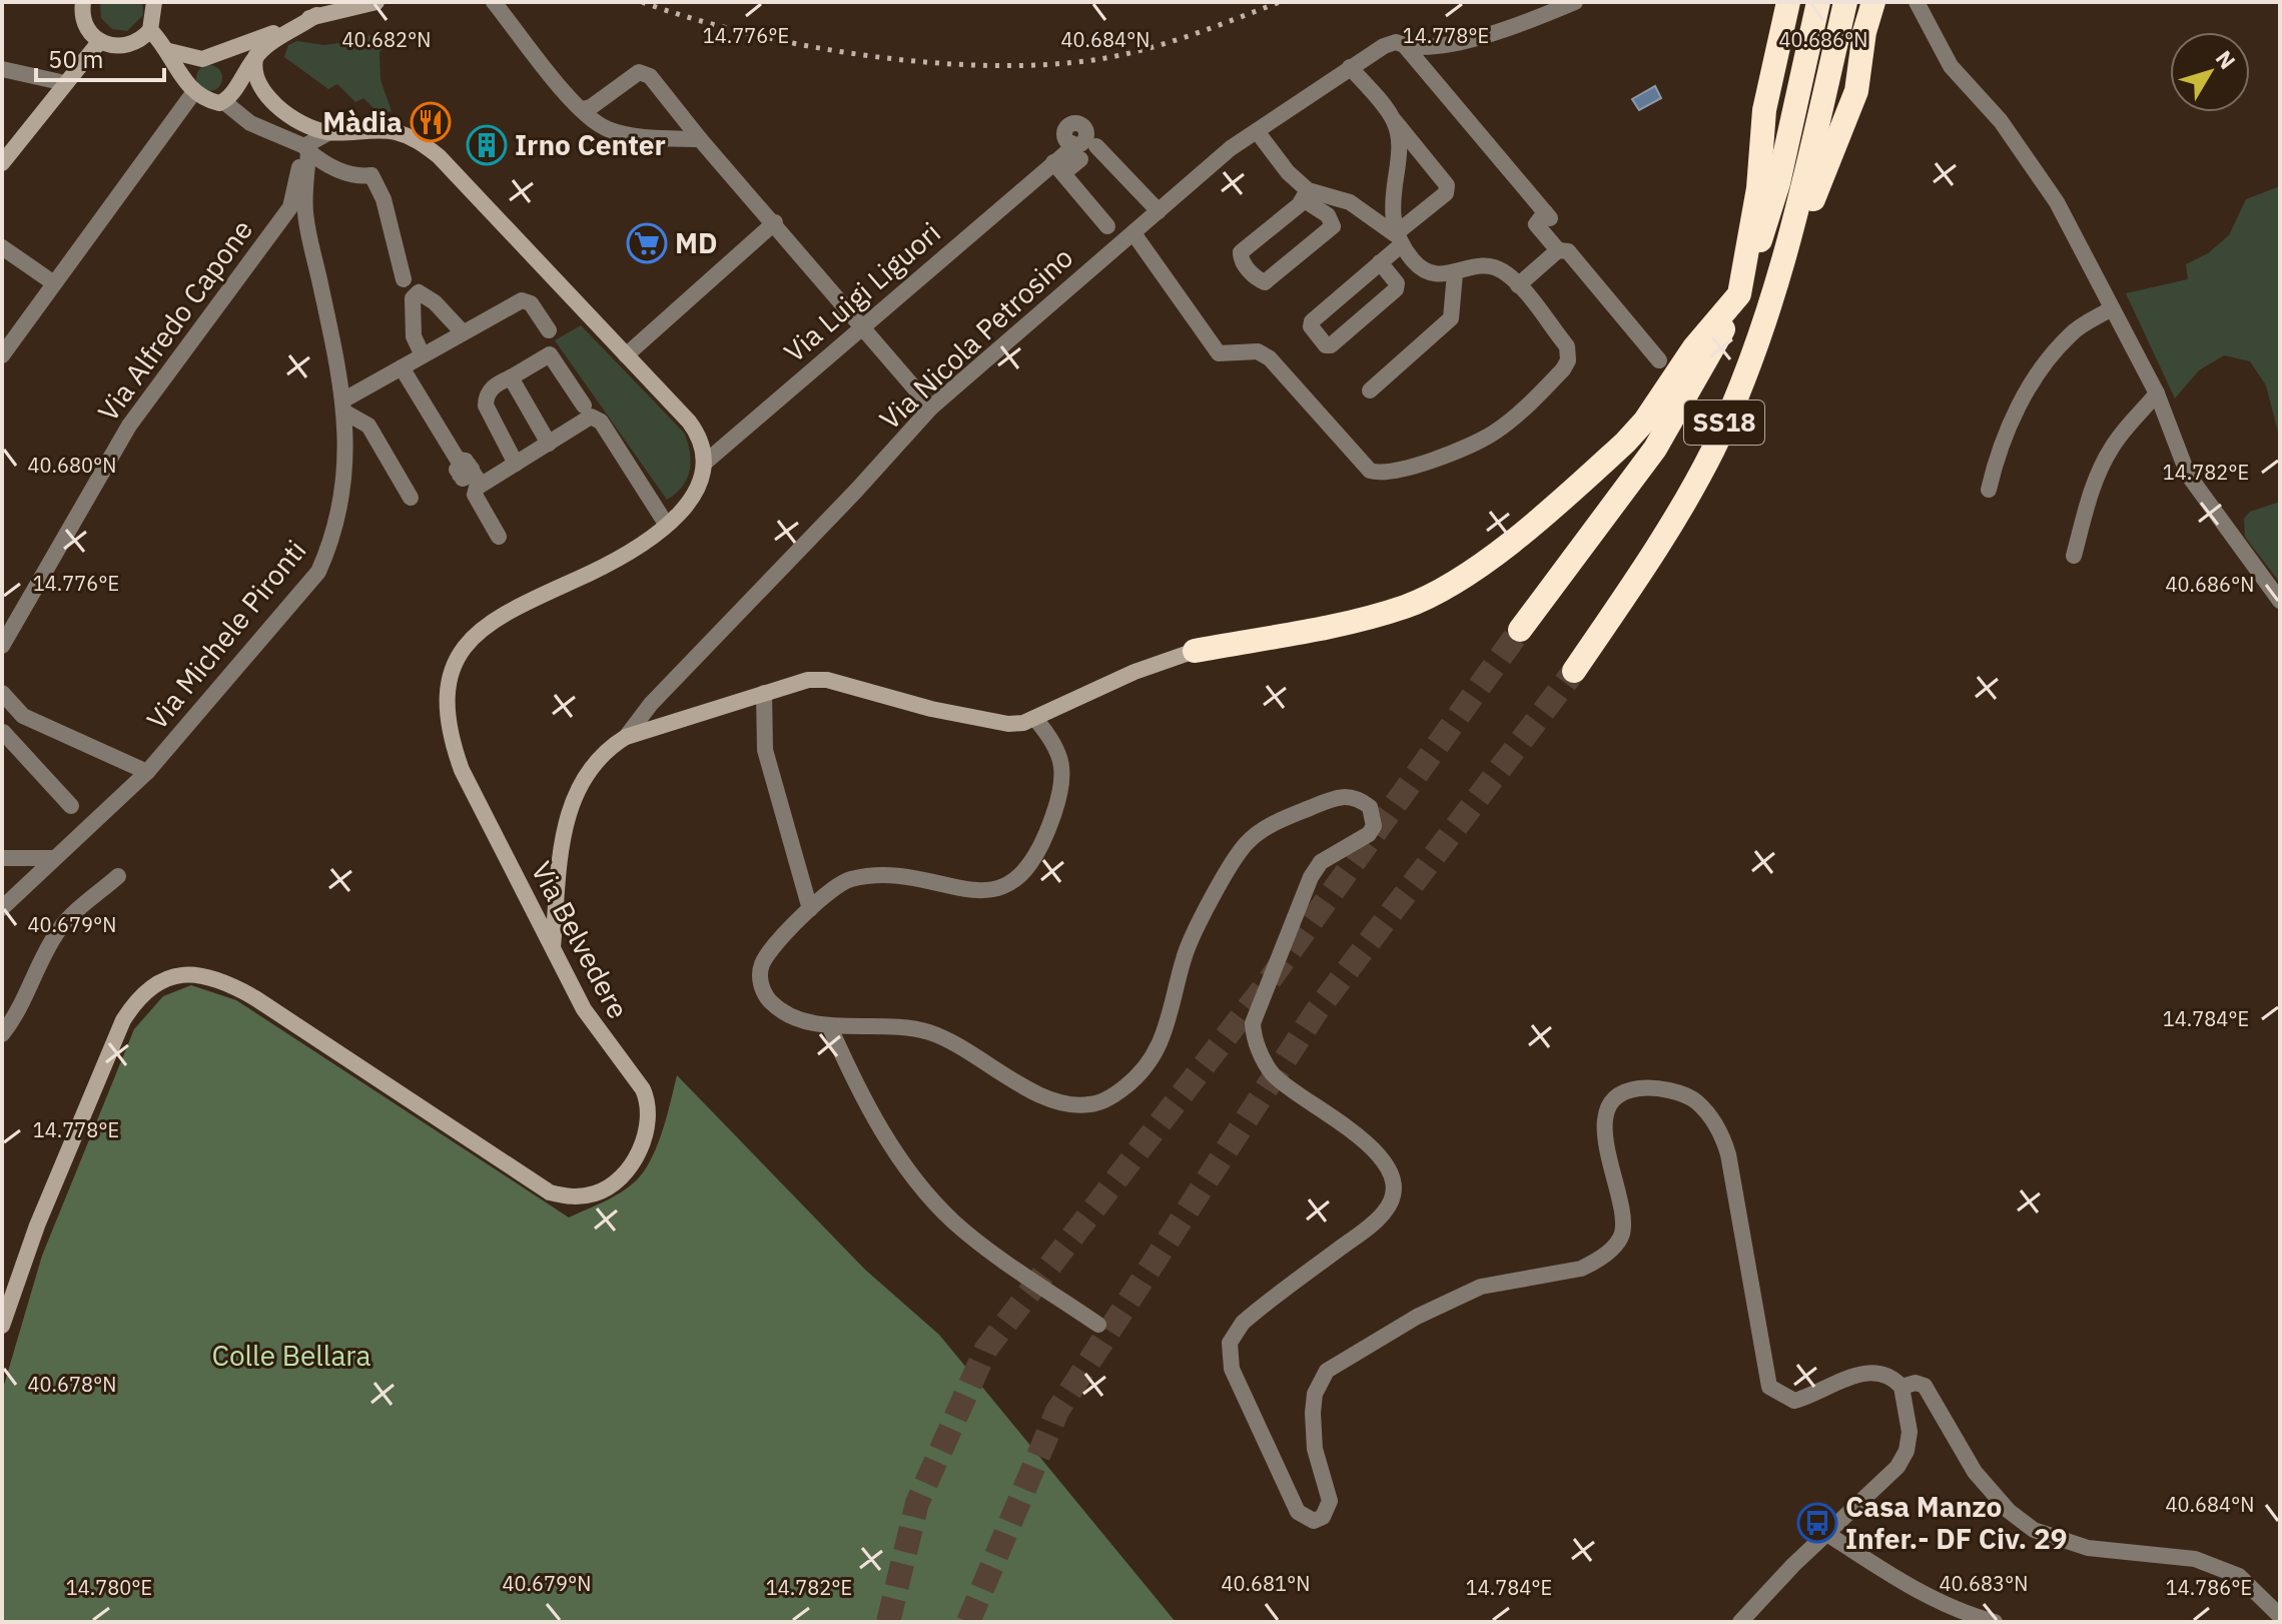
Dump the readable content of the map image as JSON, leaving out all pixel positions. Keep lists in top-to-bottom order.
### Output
{
  "streets": {
    "highway": ["SS18"],
    "street": [
      "Via Luigi Liguori",
      "Via Alfredo Capone",
      "Via Nicola Petrosino",
      "Via Michele Pironti",
      "Via Belvedere"
    ]
  },
  "crossings": [
    ["Via Luigi Liguori", "Via Belvedere"],
    ["Via Alfredo Capone", "Via Michele Pironti"],
    ["Via Nicola Petrosino", "Via Belvedere"]
  ],
  "parks": ["Colle Bellara"],
  "places": {
    "restaurant": ["Màdia"],
    "building": ["Irno Center"],
    "supermarket": ["MD"],
    "bus stop": ["Casa Manzo Infer.- DF Civ. 29"]
  },
  "scale_bar": "50 m",
  "north": "top right",
  "coordinates": [
    "14.776°E",
    "14.778°E",
    "40.682°N",
    "40.684°N",
    "40.686°N",
    "40.680°N",
    "14.782°E",
    "40.679°N",
    "14.784°E",
    "40.678°N",
    "40.681°N",
    "40.683°N",
    "14.780°E",
    "14.786°E"
  ]
}
